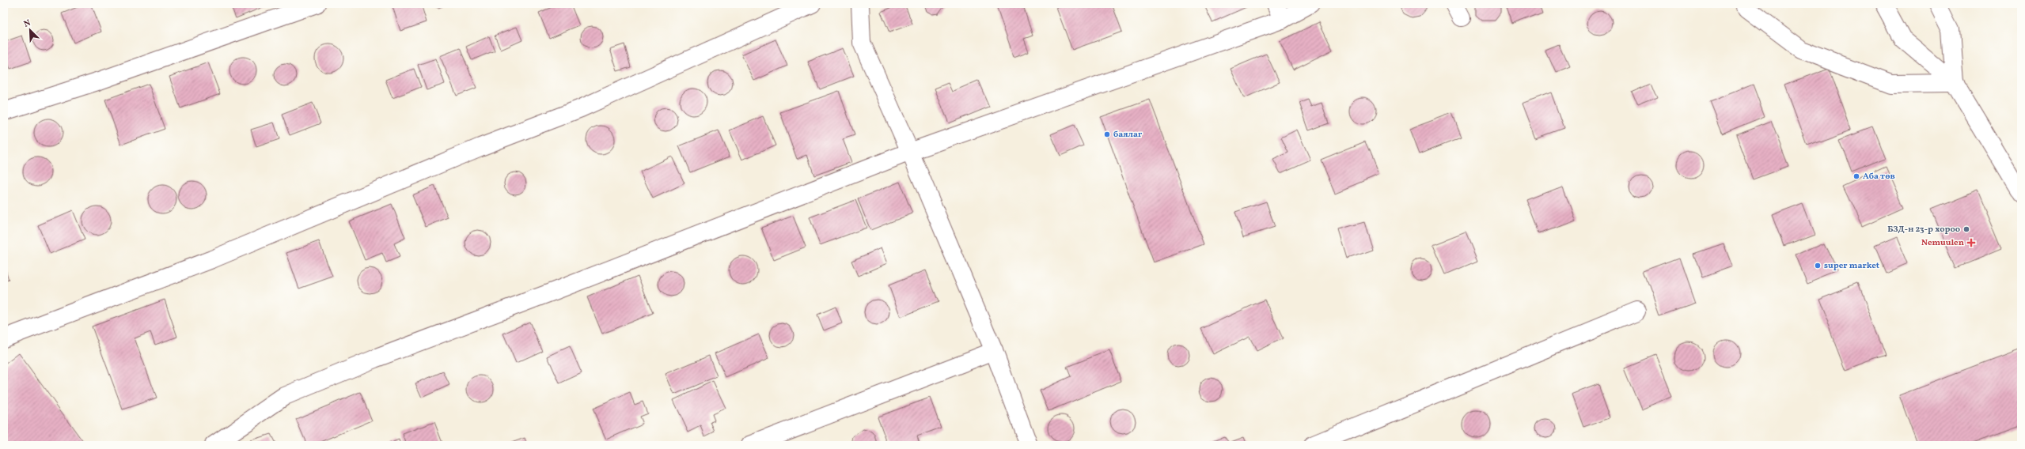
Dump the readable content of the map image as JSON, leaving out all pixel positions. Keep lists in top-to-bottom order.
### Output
{
  "places": {
    "other": [
      "баялаг",
      "Аба төв",
      "БЗД-н 23-р хороо",
      "super market"
    ],
    "health": ["Nemuulen"]
  },
  "north": "top left"
}
